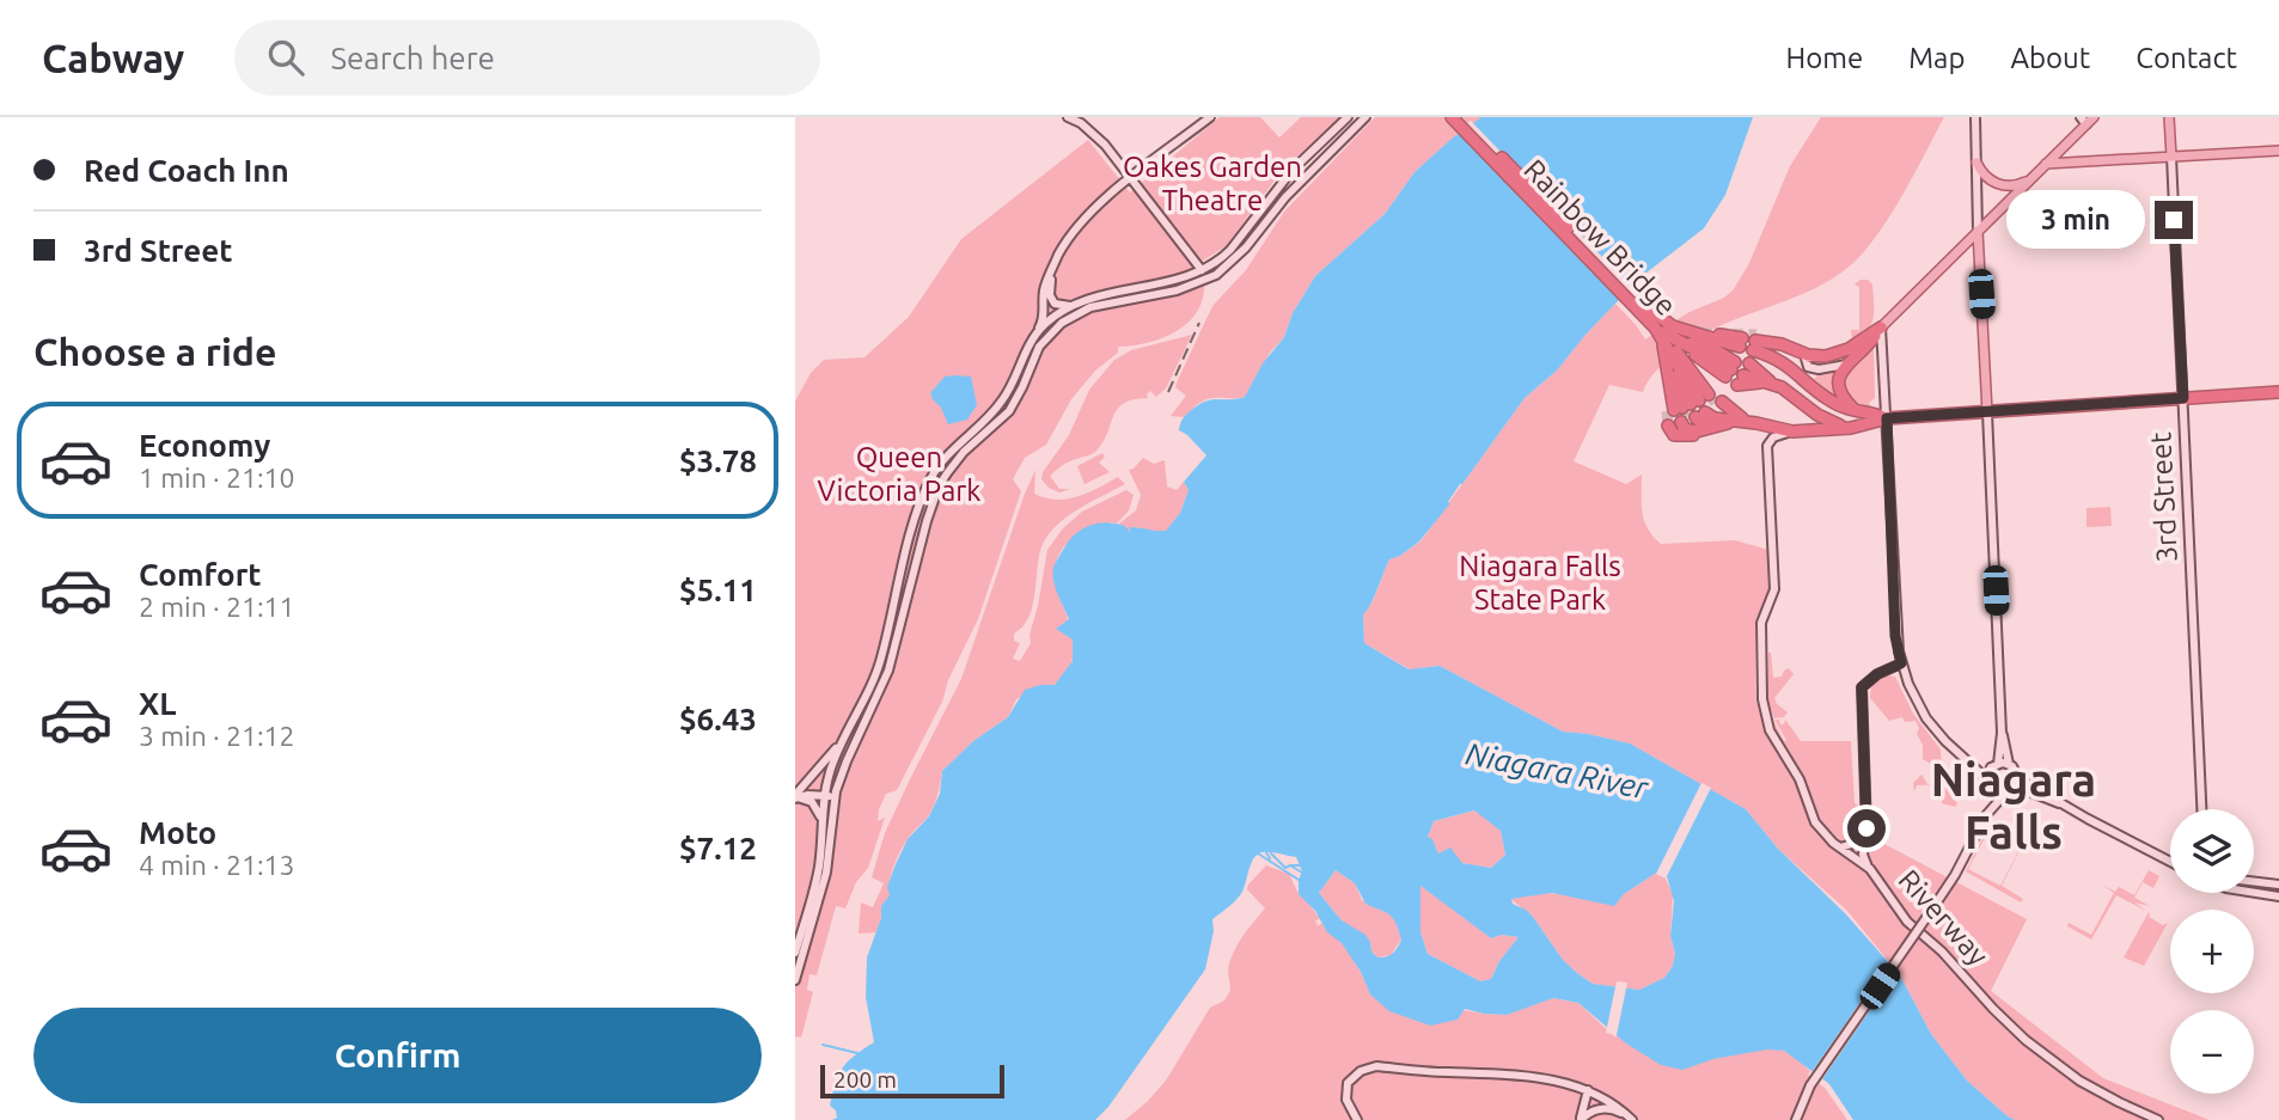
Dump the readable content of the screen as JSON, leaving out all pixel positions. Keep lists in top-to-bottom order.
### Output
{
  "streets": {
    "highway": ["Rainbow Bridge"],
    "main road": ["3rd Street", "Riverway"]
  },
  "districts": ["Niagara Falls"],
  "water": ["Niagara River"],
  "parks": ["Oakes Garden Theatre", "Queen Victoria Park", "Niagara Falls State Park"],
  "scale_bar": "200 m",
  "page": {
    "header": "Cabway",
    "search": "Search here",
    "nav": [
      "Home",
      "Map",
      "About",
      "Contact"
    ],
    "banner": ["Red Coach Inn", "3rd Street"],
    "bubble": "3 min",
    "heading": "Choose a ride",
    "list": [
      {
        "name": "Economy",
        "note": "1 min · 21:10",
        "value": "$3.78"
      },
      {
        "name": "Comfort",
        "note": "2 min · 21:11",
        "value": "$5.11"
      },
      {
        "name": "XL",
        "note": "3 min · 21:12",
        "value": "$6.43"
      },
      {
        "name": "Moto",
        "note": "4 min · 21:13",
        "value": "$7.12"
      }
    ],
    "map_buttons": ["+", "−"],
    "buttons": "Confirm",
    "scale": "200 m"
  }
}
